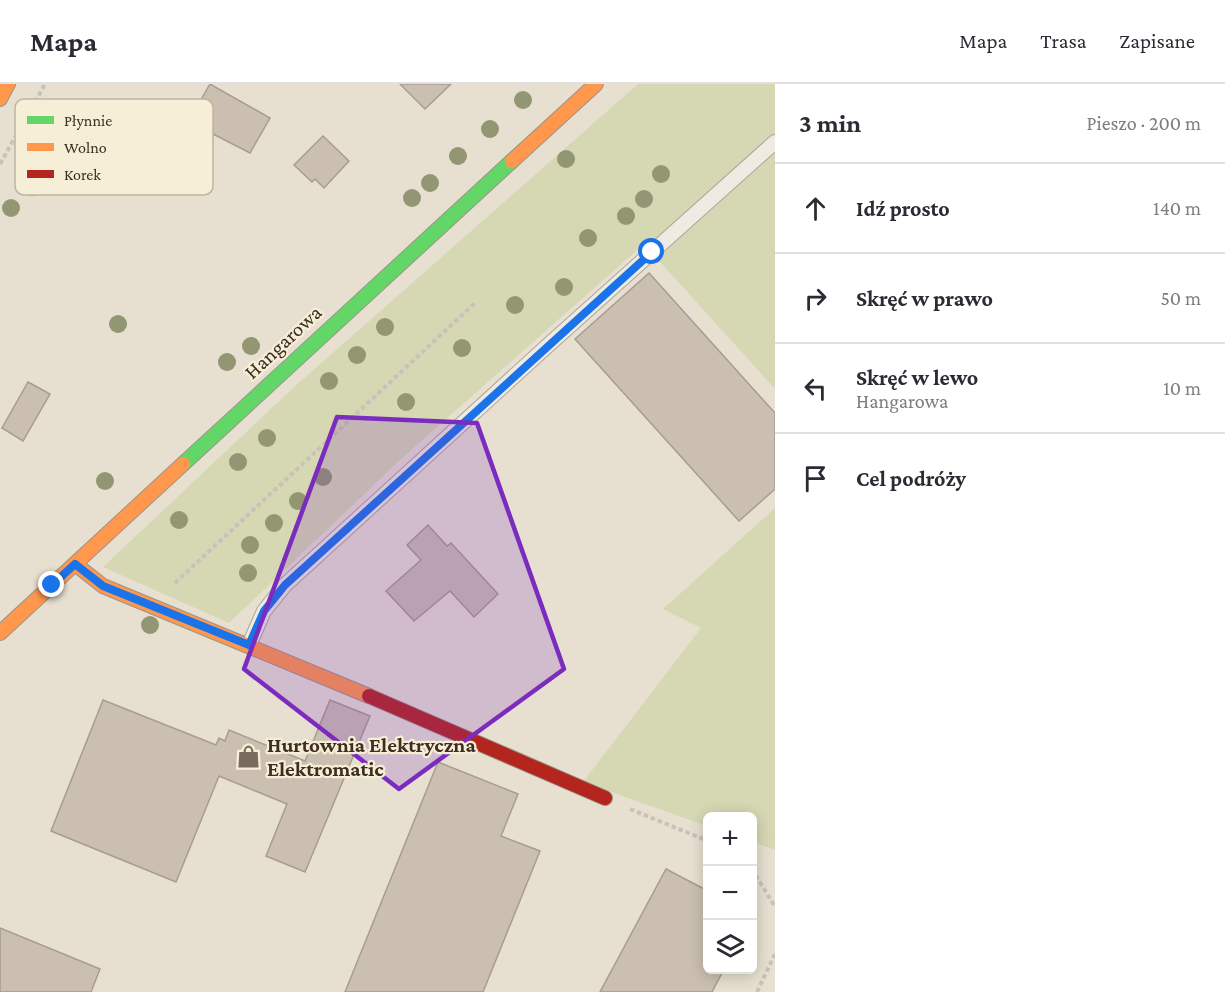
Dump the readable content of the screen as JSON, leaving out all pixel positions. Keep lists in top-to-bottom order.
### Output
{
  "streets": {
    "street": ["Hangarowa"]
  },
  "places": {
    "shop": ["Hurtownia Elektryczna Elektromatic"]
  },
  "legend": ["Płynnie", "Wolno", "Korek"],
  "page": {
    "header": "Mapa",
    "nav": ["Mapa", "Trasa", "Zapisane"],
    "heading": ["3 min", "Pieszo · 200 m"],
    "list": [
      ["Idź prosto", "140 m"],
      ["Skręć w prawo", "50 m"],
      ["Skręć w lewo", "Hangarowa", "10 m"],
      "Cel podróży"
    ],
    "map_buttons": ["+", "−"]
  }
}
